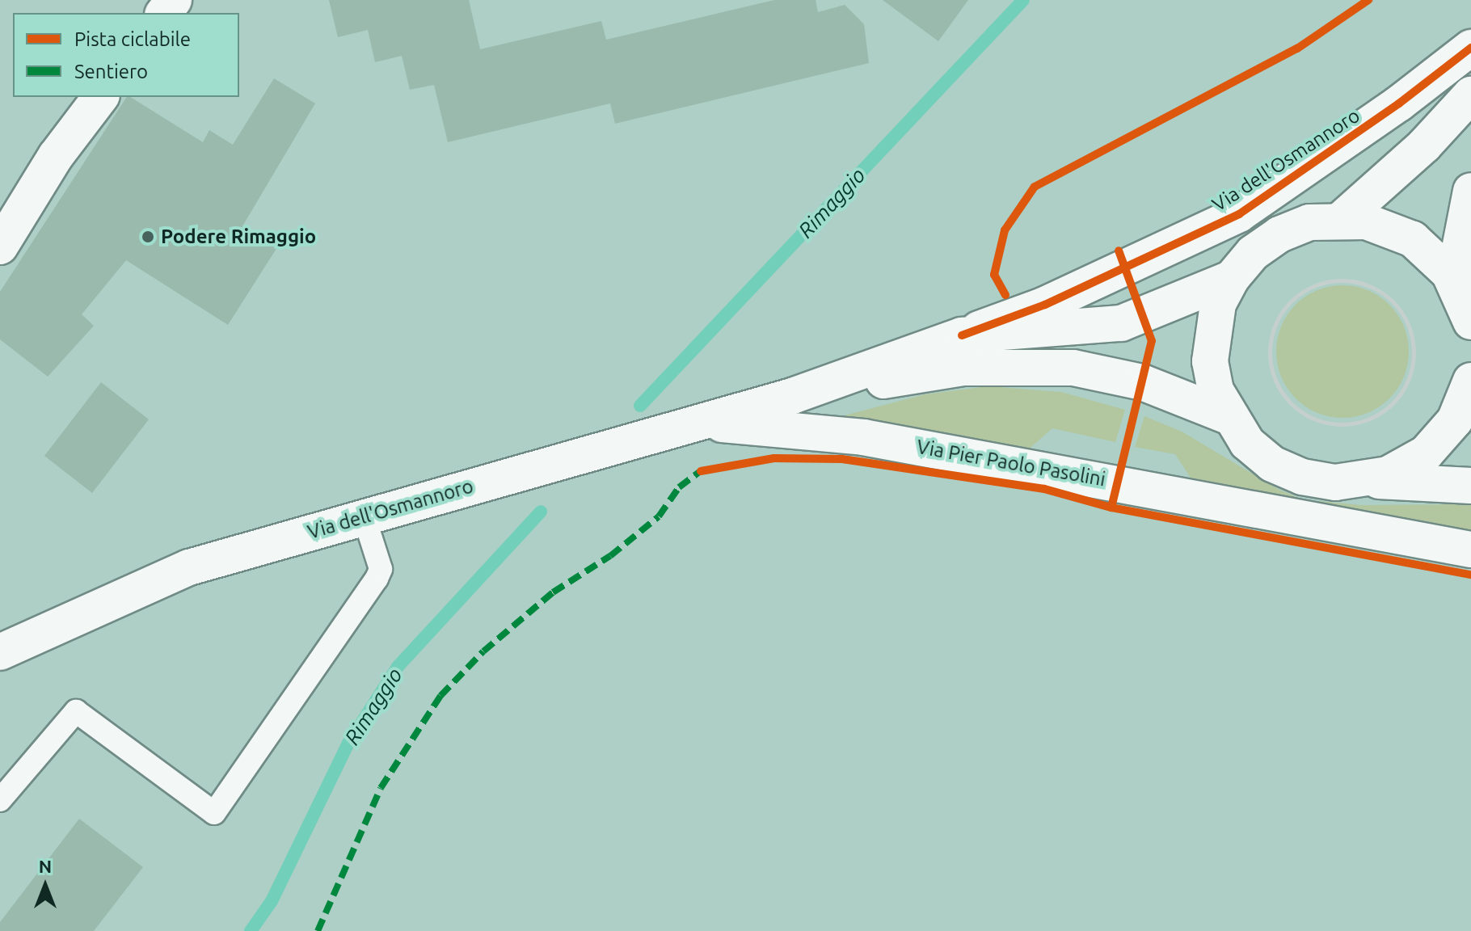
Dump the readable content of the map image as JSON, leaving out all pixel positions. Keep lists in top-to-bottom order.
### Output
{
  "streets": {
    "main road": ["Via dell'Osmannoro", "Via Pier Paolo Pasolini"]
  },
  "crossings": [
    ["Via dell'Osmannoro", "Via Pier Paolo Pasolini"]
  ],
  "water": ["Rimaggio"],
  "places": ["Podere Rimaggio"],
  "legend": ["Pista ciclabile", "Sentiero"],
  "north": "top"
}
